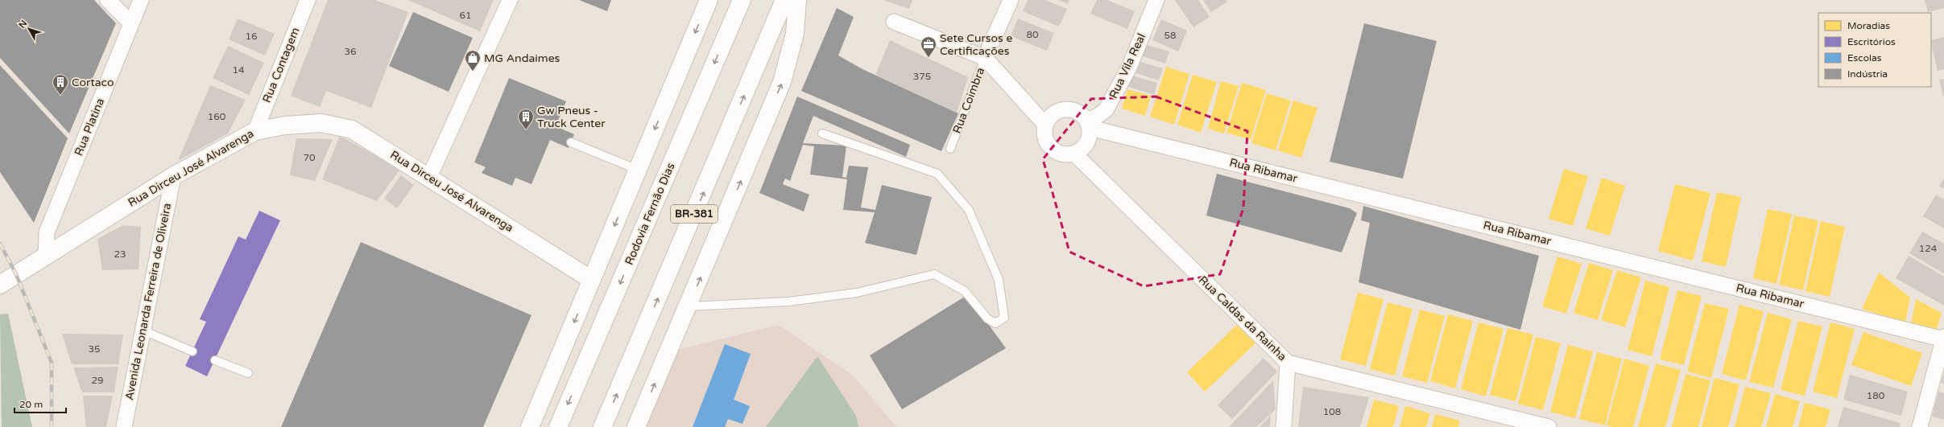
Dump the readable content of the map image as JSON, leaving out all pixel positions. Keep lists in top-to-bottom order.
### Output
{
  "streets": {
    "main road": ["Rua Dirceu José Alvarenga", "Rodovia Fernão Dias", "BR-381"],
    "street": [
      "Rua Contagem",
      "Rua Vila Real",
      "Rua Coimbra",
      "Rua Platina",
      "Rua Ribamar",
      "Avenida Leonarda Ferreira de Oliveira",
      "Rua Caldas da Rainha"
    ]
  },
  "crossings": [
    ["Rua Contagem", "Rua Dirceu José Alvarenga"],
    ["Rua Vila Real", "Rua Ribamar"],
    ["Rua Vila Real", "Rua Caldas da Rainha"],
    ["Rua Platina", "Rua Dirceu José Alvarenga"],
    ["Rua Dirceu José Alvarenga", "Avenida Leonarda Ferreira de Oliveira"],
    ["Rua Ribamar", "Rua Caldas da Rainha"]
  ],
  "places": {
    "office": ["Sete Cursos e Certificações"],
    "shop": ["MG Andaimes"],
    "building": ["Cortaco", "Gw Pneus - Truck Center"]
  },
  "house_numbers": [
    "61",
    "80",
    "58",
    "16",
    "36",
    "14",
    "375",
    "160",
    "70",
    "124",
    "23",
    "35",
    "29",
    "180",
    "108"
  ],
  "legend": [
    "Moradias",
    "Escritórios",
    "Escolas",
    "Indústria"
  ],
  "scale_bar": "20 m",
  "north": "top left"
}
